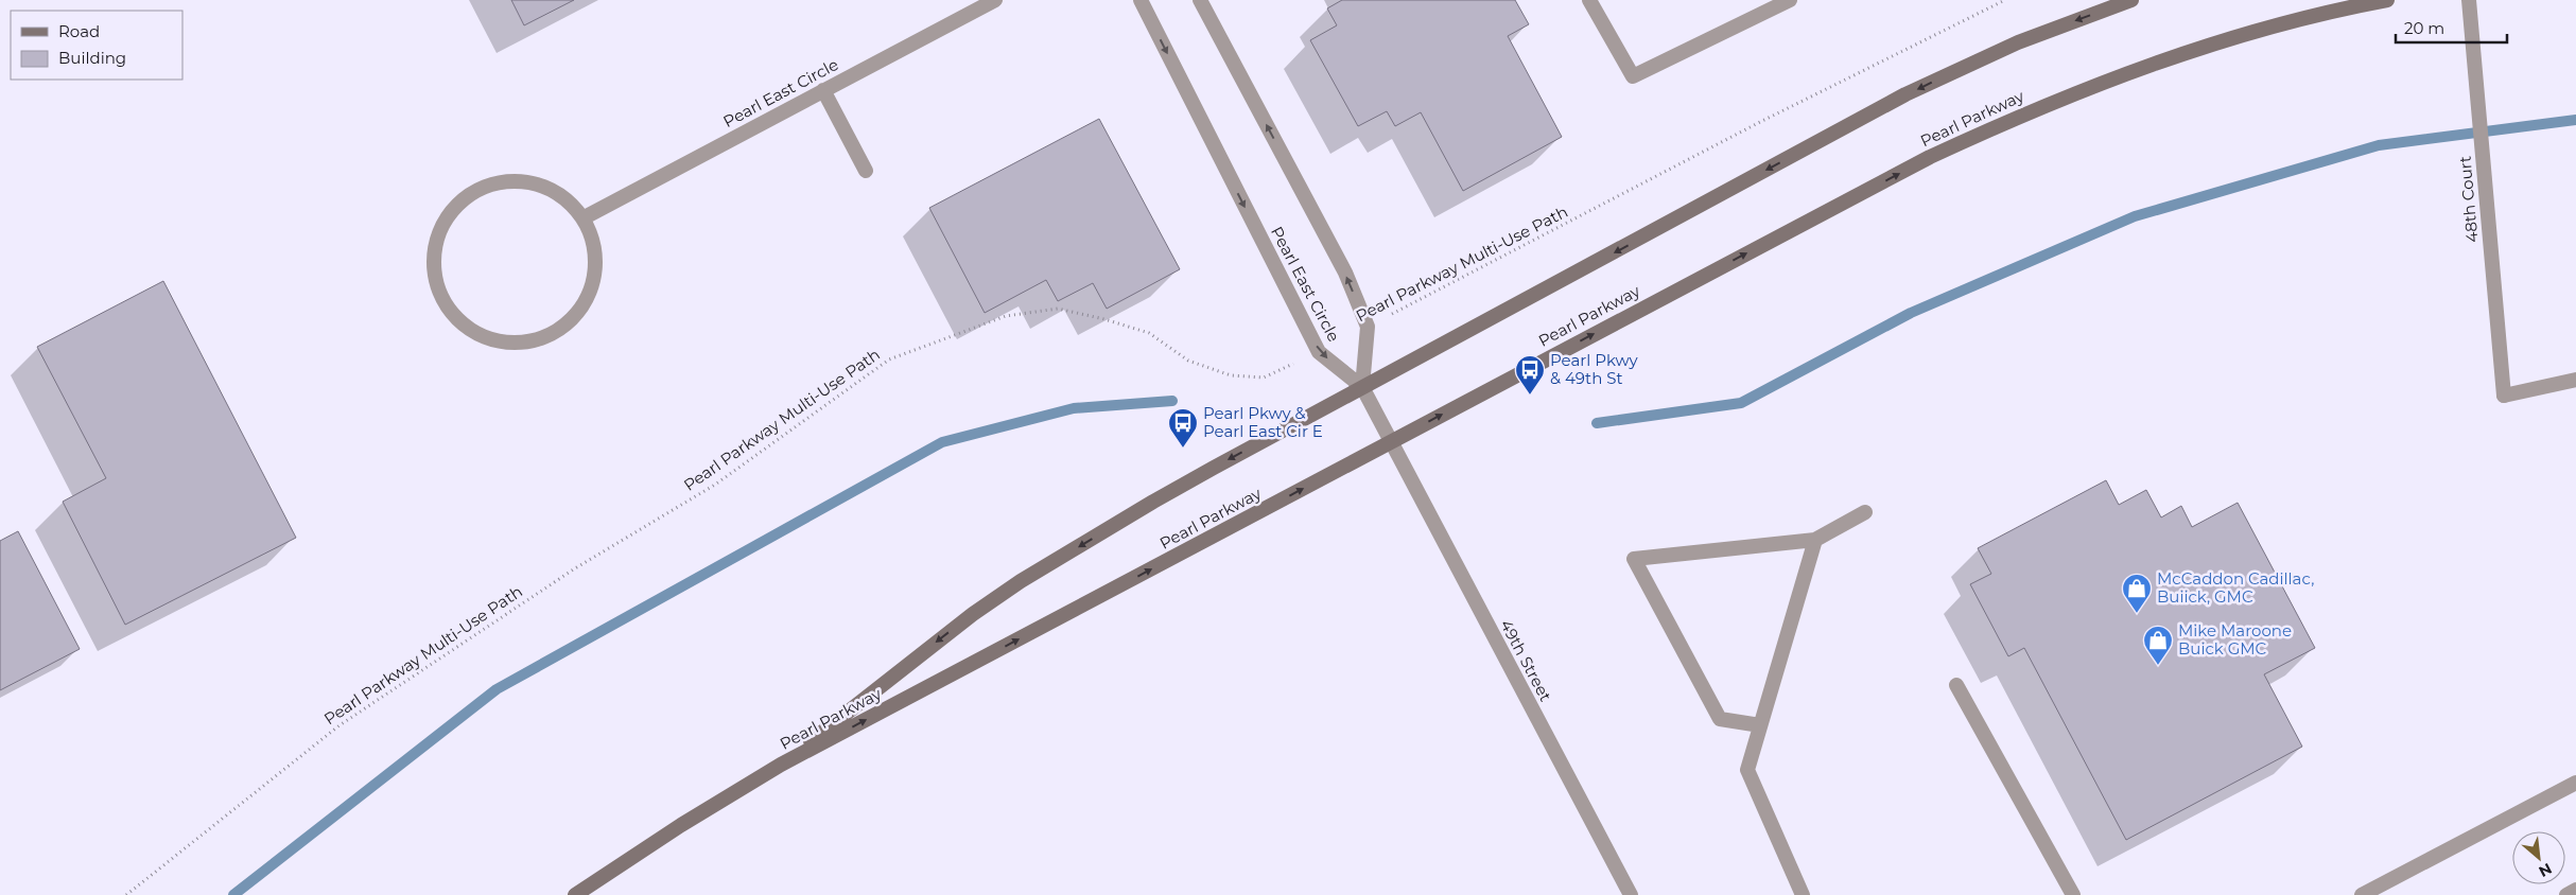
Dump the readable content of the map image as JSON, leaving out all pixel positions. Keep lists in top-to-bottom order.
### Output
{
  "streets": {
    "main road": ["Pearl Parkway"],
    "street": ["Pearl East Circle", "48th Court", "49th Street"],
    "path": ["Pearl Parkway Multi-Use Path"]
  },
  "crossings": [
    ["Pearl East Circle", "Pearl Parkway"],
    ["Pearl East Circle", "Pearl Parkway Multi-Use Path"],
    ["Pearl East Circle", "49th Street"],
    ["Pearl Parkway", "49th Street"]
  ],
  "places": {
    "bus stop": ["Pearl Pkwy & 49th St", "Pearl Pkwy & Pearl East Cir E"],
    "shop": ["McCaddon Cadillac, Buiick, GMC", "Mike Maroone Buick GMC"]
  },
  "legend": ["Road", "Building"],
  "scale_bar": "20 m",
  "north": "bottom right"
}
